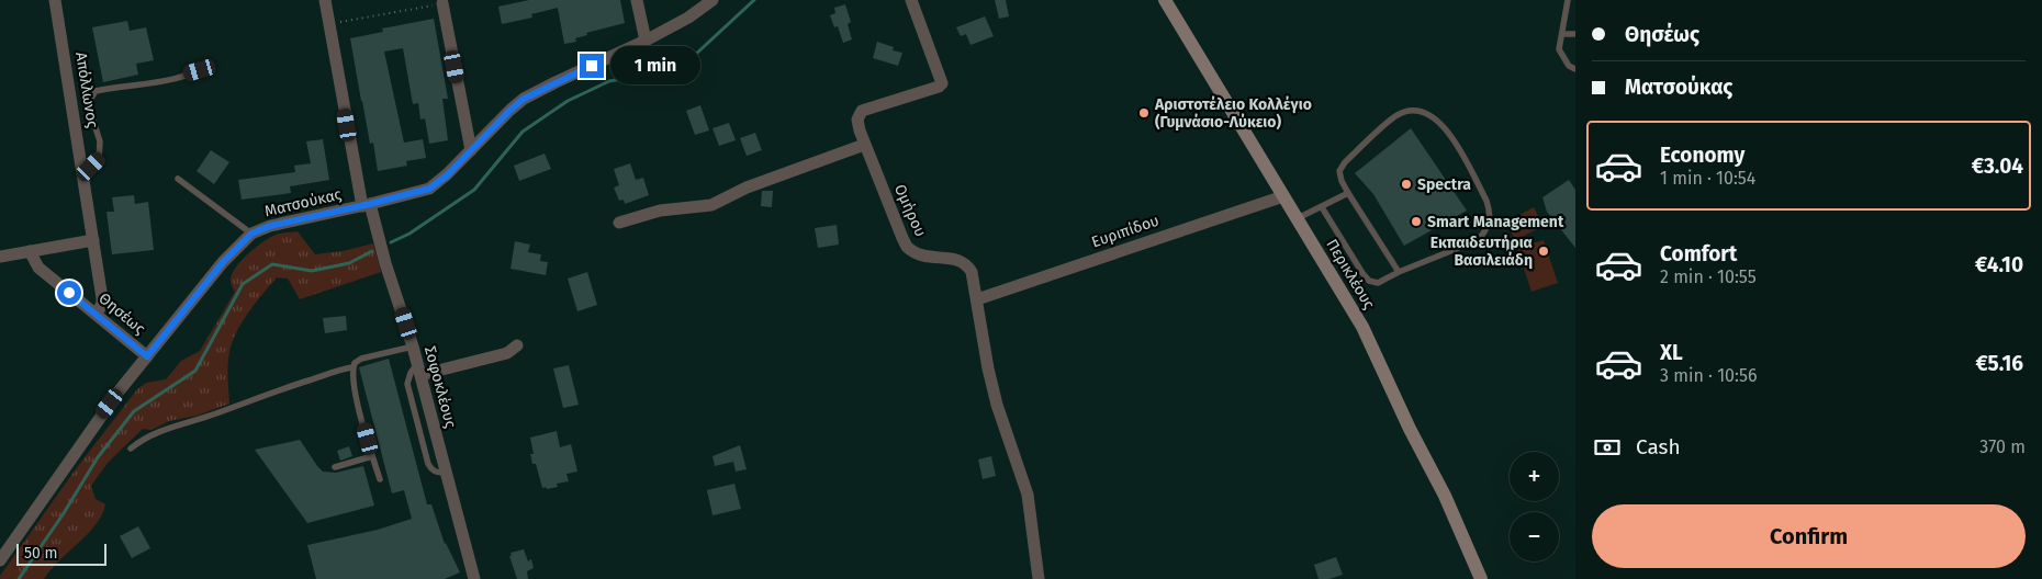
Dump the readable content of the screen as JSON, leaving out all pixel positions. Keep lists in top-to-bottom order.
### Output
{
  "streets": {
    "street": [
      "Απόλλωνος",
      "Ματσούκας",
      "Ομήρου",
      "Ευριπίδου",
      "Περικλέους",
      "Θησέως",
      "Σοφοκλέους"
    ]
  },
  "crossings": [
    ["Απόλλωνος", "Θησέως"],
    ["Ματσούκας", "Θησέως"],
    ["Ματσούκας", "Σοφοκλέους"],
    ["Ομήρου", "Ευριπίδου"],
    ["Ευριπίδου", "Περικλέους"]
  ],
  "places": [
    "Αριστοτέλειο Κολλέγιο (Γυμνάσιο-Λύκειο)",
    "Spectra",
    "Smart Management",
    "Εκπαιδευτήρια Βασιλειάδη"
  ],
  "scale_bar": "50 m",
  "page": {
    "banner": ["Θησέως", "Ματσούκας"],
    "bubble": "1 min",
    "list": [
      {
        "name": "Economy",
        "note": "1 min · 10:54",
        "value": "€3.04"
      },
      {
        "name": "Comfort",
        "note": "2 min · 10:55",
        "value": "€4.10"
      },
      {
        "name": "XL",
        "note": "3 min · 10:56",
        "value": "€5.16"
      }
    ],
    "pay": ["Cash", "370 m"],
    "map_buttons": ["+", "−"],
    "buttons": "Confirm",
    "scale": "50 m"
  }
}
